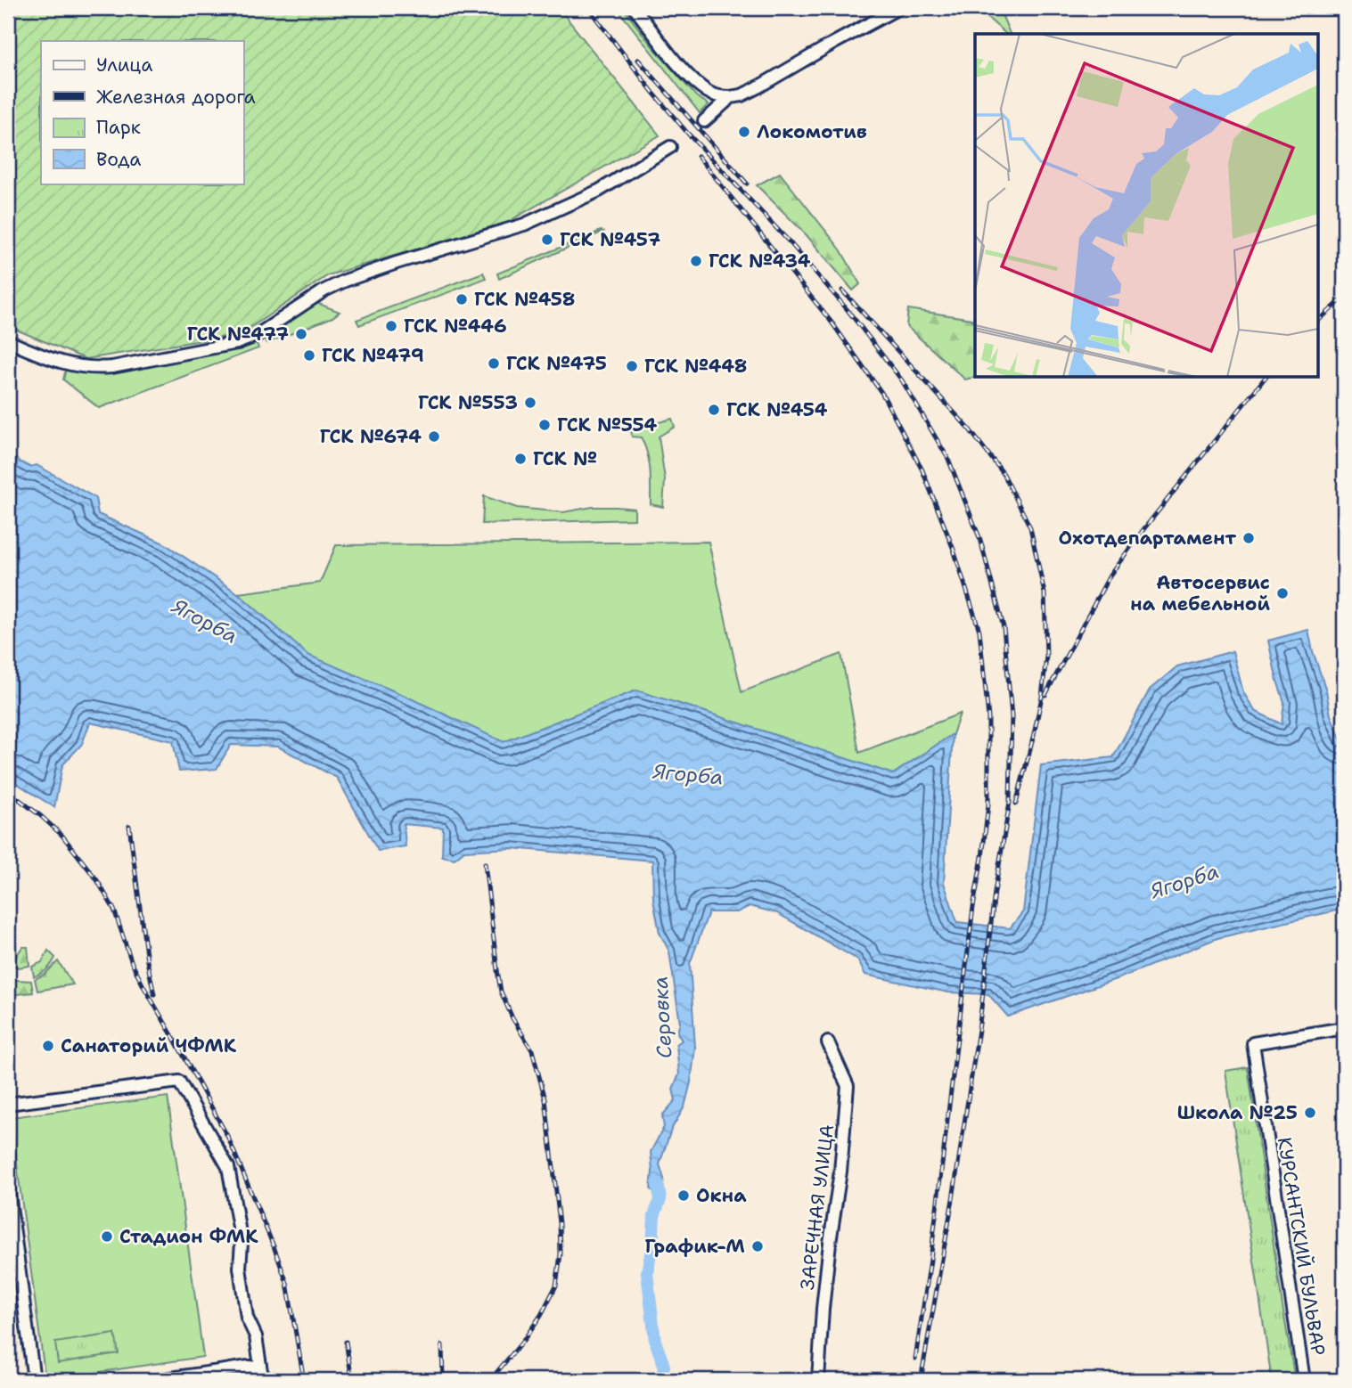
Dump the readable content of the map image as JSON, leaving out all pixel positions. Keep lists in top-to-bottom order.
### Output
{
  "streets": {
    "street": ["ЗАРЕЧНАЯ УЛИЦА", "КУРСАНТСКИЙ БУЛЬВАР"]
  },
  "water": ["Ягорба", "Серовка"],
  "places": [
    "Локомотив",
    "ГСК №457",
    "ГСК №434",
    "ГСК №458",
    "ГСК №446",
    "ГСК №477",
    "ГСК №479",
    "ГСК №475",
    "ГСК №448",
    "ГСК №553",
    "ГСК №454",
    "ГСК №554",
    "ГСК №674",
    "ГСК №",
    "Охотдепартамент",
    "Автосервис на мебельной",
    "Санаторий ЧФМК",
    "Школа №25",
    "Окна",
    "Стадион ФМК",
    "График-М"
  ],
  "legend": [
    "Улица",
    "Железная дорога",
    "Парк",
    "Вода"
  ]
}
